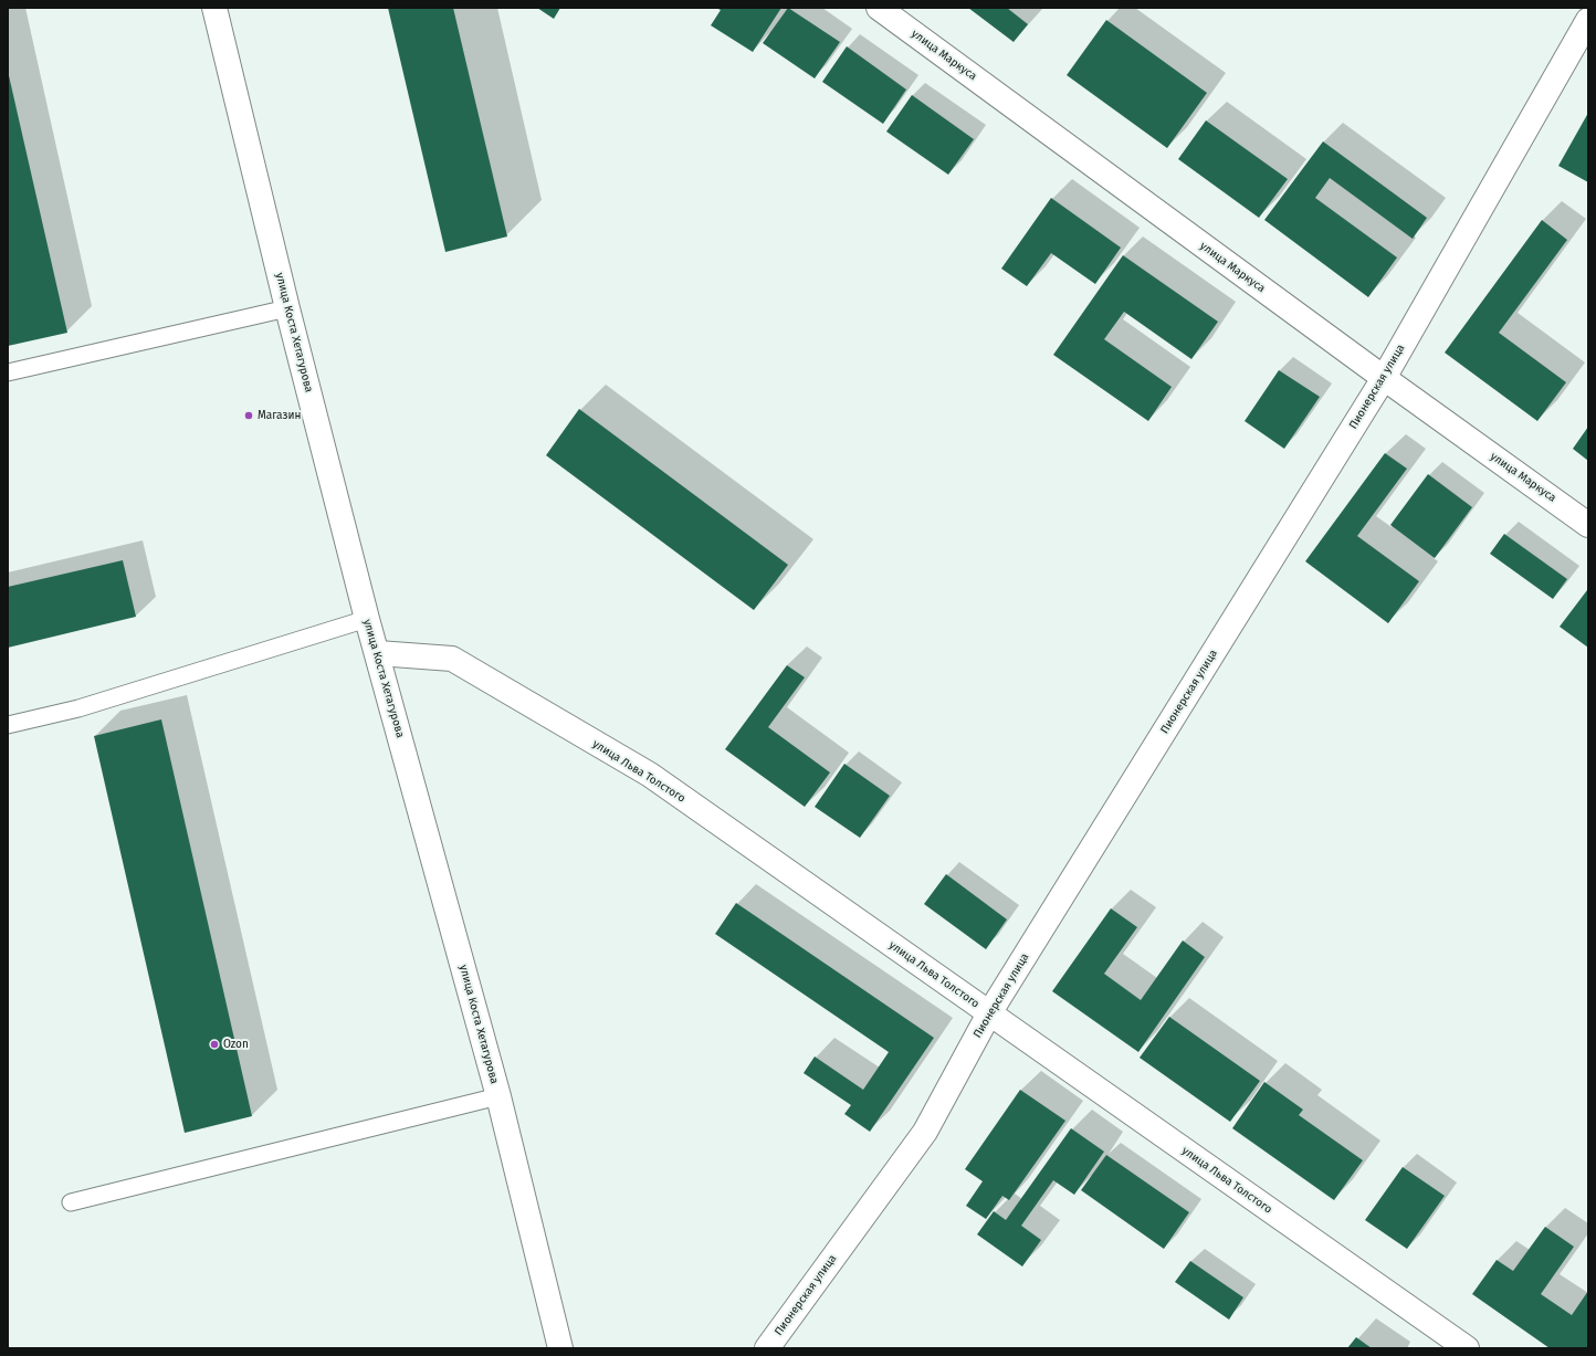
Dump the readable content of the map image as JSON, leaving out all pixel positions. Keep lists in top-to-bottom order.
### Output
{
  "streets": {
    "street": [
      "улица Маркуса",
      "улица Коста Хетагурова",
      "Пионерская улица",
      "улица Льва Толстого"
    ]
  },
  "crossings": [
    ["улица Маркуса", "Пионерская улица"],
    ["улица Коста Хетагурова", "улица Льва Толстого"],
    ["Пионерская улица", "улица Льва Толстого"]
  ],
  "places": ["Магазин", "Ozon"]
}
